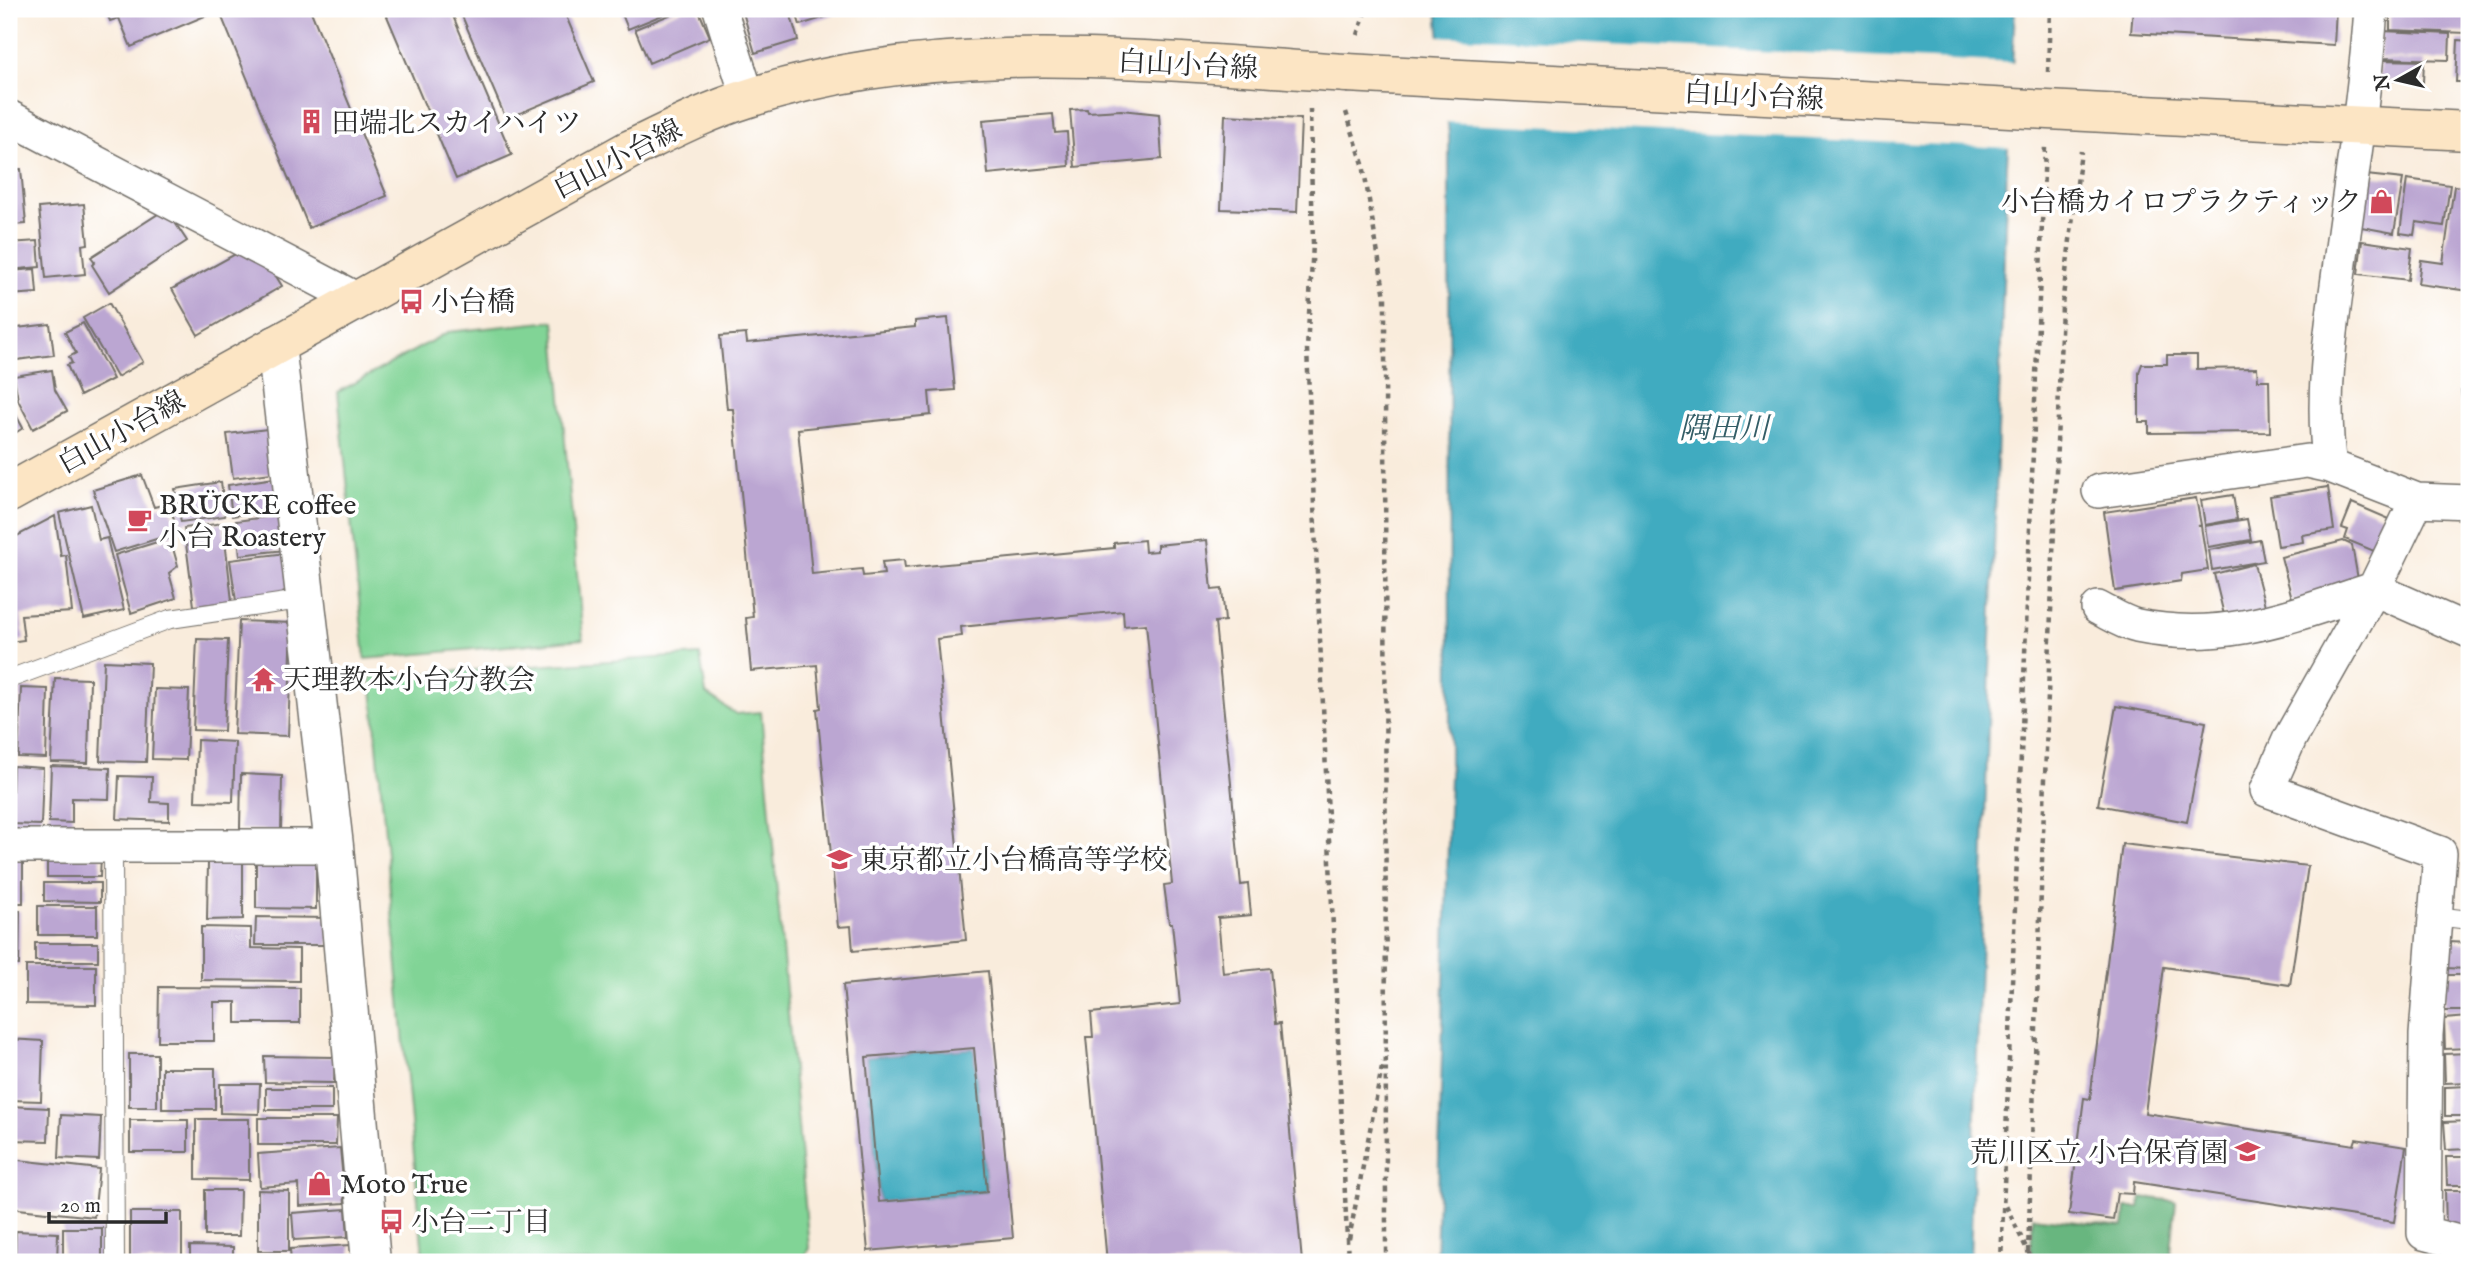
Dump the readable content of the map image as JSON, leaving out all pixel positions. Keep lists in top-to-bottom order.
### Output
{
  "streets": {
    "main road": ["白山小台線"]
  },
  "water": ["隅田川"],
  "places": {
    "building": ["田端北スカイハイツ"],
    "shop": ["小台橋カイロプラクティック", "Moto True"],
    "bus stop": ["小台橋", "小台二丁目"],
    "cafe": ["BRÜCKE coffee 小台 Roastery"],
    "temple": ["天理教本小台分教会"],
    "school or university": ["東京都立小台橋高等学校", "荒川区立 小台保育園"]
  },
  "scale_bar": "20 m",
  "north": "left"
}
